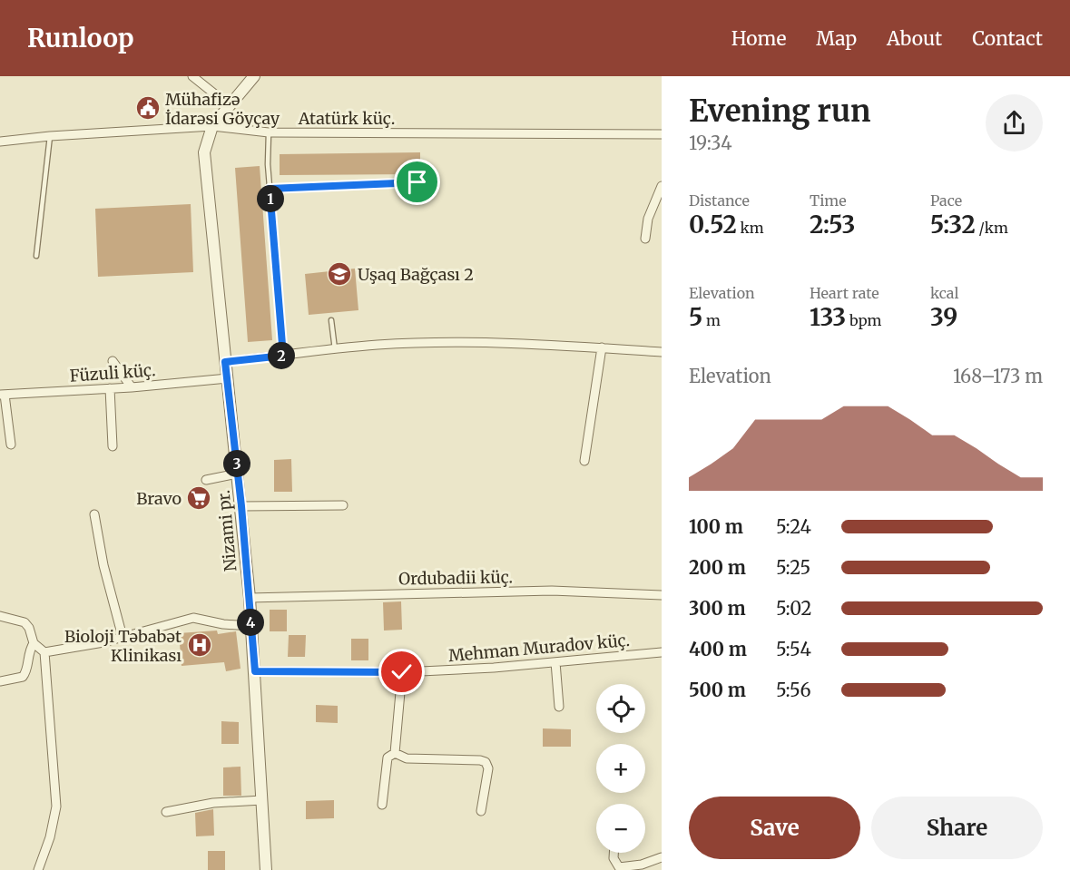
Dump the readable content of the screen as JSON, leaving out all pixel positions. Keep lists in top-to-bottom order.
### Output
{
  "streets": {
    "street": [
      "Atatürk küç.",
      "Füzuli küç.",
      "Nizami pr.",
      "Ordubadii küç.",
      "Mehman Muradov küç."
    ]
  },
  "crossings": [
    ["Atatürk küç.", "Nizami pr."],
    ["Füzuli küç.", "Nizami pr."],
    ["Nizami pr.", "Ordubadii küç."],
    ["Nizami pr.", "Mehman Muradov küç."]
  ],
  "places": {
    "public building": ["Mühafizə İdarəsi Göyçay"],
    "school or university": ["Uşaq Bağçası 2"],
    "supermarket": ["Bravo"],
    "hospital": ["Bioloji Təbabət Klinikası"]
  },
  "page": {
    "header": "Runloop",
    "nav": [
      "Home",
      "Map",
      "About",
      "Contact"
    ],
    "heading": ["Evening run", "19:34"],
    "stats": [
      ["Distance", "0.52 km"],
      ["Time", "2:53"],
      ["Pace", "5:32 /km"],
      ["Elevation", "5 m"],
      ["Heart rate", "133 bpm"],
      ["kcal", "39"]
    ],
    "pins": [
      "1",
      "2",
      "3",
      "4"
    ],
    "chart": ["Elevation", "168–173 m"],
    "list": [
      {
        "name": "100 m",
        "note": "5:24"
      },
      {
        "name": "200 m",
        "note": "5:25"
      },
      {
        "name": "300 m",
        "note": "5:02"
      },
      {
        "name": "400 m",
        "note": "5:54"
      },
      {
        "name": "500 m",
        "note": "5:56"
      }
    ],
    "map_buttons": ["+", "−"],
    "buttons": ["Save", "Share"]
  }
}
